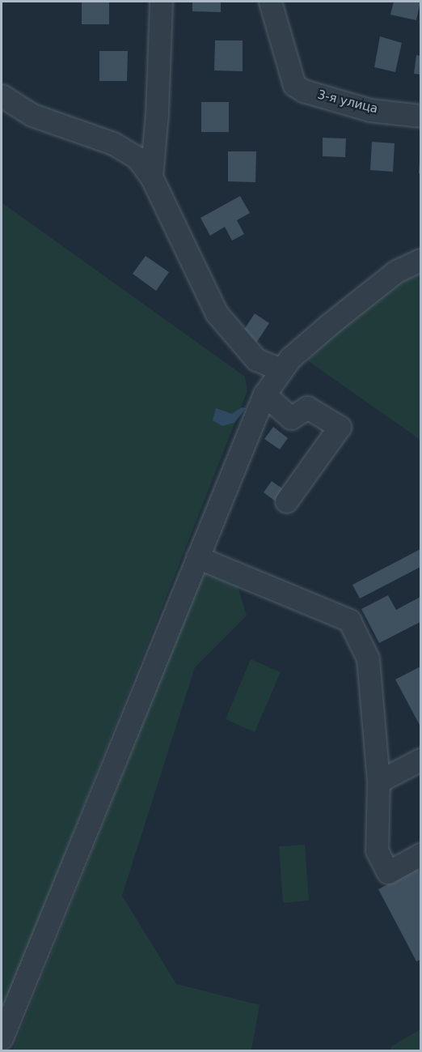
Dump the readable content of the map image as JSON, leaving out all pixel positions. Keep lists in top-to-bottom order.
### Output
{
  "streets": {
    "street": ["3-я улица"]
  }
}
